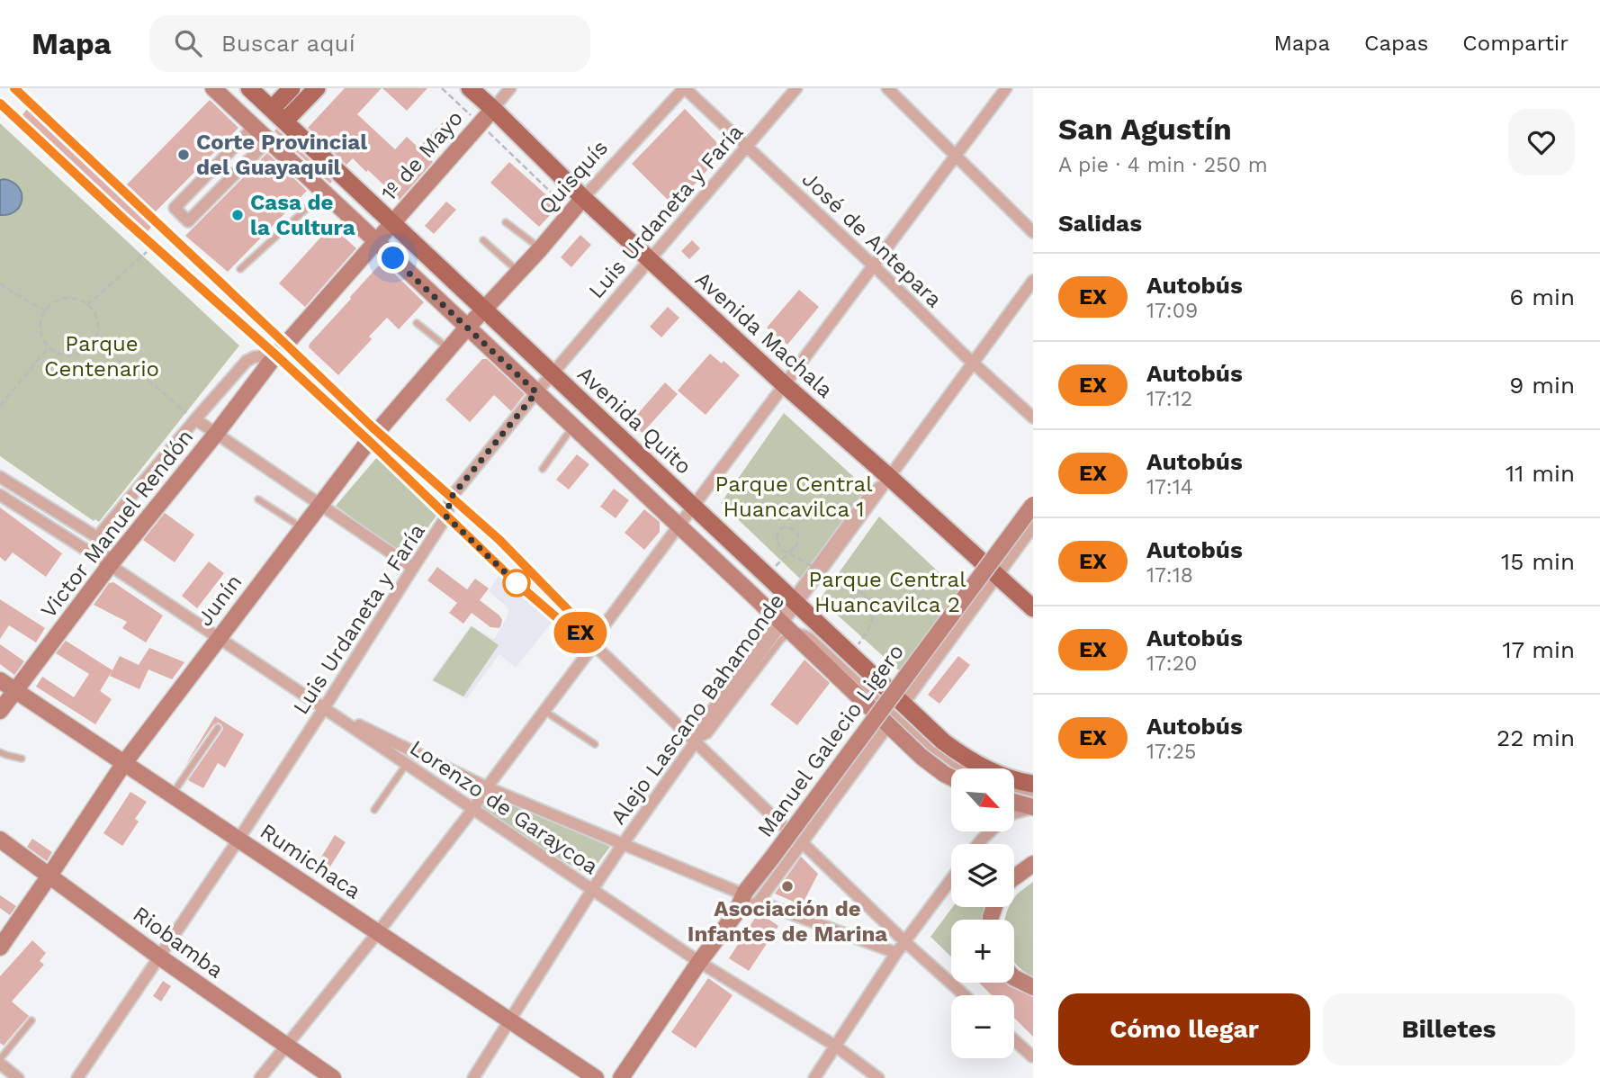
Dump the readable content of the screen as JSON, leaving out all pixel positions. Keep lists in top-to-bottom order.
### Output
{
  "streets": {
    "main road": ["Avenida Machala", "Avenida Quito"],
    "street": [
      "1º de Mayo",
      "Quisquís",
      "Luis Urdaneta y Faría",
      "José de Antepara",
      "Victor Manuel Rendón",
      "Junín",
      "Alejo Lascano Bahamonde",
      "Manuel Galecio Ligero",
      "Lorenzo de Garaycoa",
      "Rumichaca",
      "Riobamba"
    ]
  },
  "crossings": [
    ["1º de Mayo", "Avenida Machala"],
    ["1º de Mayo", "Avenida Quito"],
    ["1º de Mayo", "Victor Manuel Rendón"],
    ["Quisquís", "José de Antepara"],
    ["Quisquís", "Avenida Machala"],
    ["Quisquís", "Avenida Quito"],
    ["Quisquís", "Junín"],
    ["Luis Urdaneta y Faría", "José de Antepara"],
    ["Luis Urdaneta y Faría", "Avenida Machala"],
    ["Luis Urdaneta y Faría", "Avenida Quito"],
    ["Luis Urdaneta y Faría", "Lorenzo de Garaycoa"],
    ["Luis Urdaneta y Faría", "Rumichaca"],
    ["Luis Urdaneta y Faría", "Riobamba"],
    ["José de Antepara", "Alejo Lascano Bahamonde"],
    ["Avenida Machala", "Alejo Lascano Bahamonde"],
    ["Avenida Machala", "Manuel Galecio Ligero"],
    ["Avenida Quito", "Victor Manuel Rendón"],
    ["Avenida Quito", "Junín"],
    ["Avenida Quito", "Alejo Lascano Bahamonde"],
    ["Avenida Quito", "Manuel Galecio Ligero"],
    ["Victor Manuel Rendón", "Lorenzo de Garaycoa"],
    ["Victor Manuel Rendón", "Rumichaca"],
    ["Junín", "Lorenzo de Garaycoa"],
    ["Junín", "Rumichaca"],
    ["Junín", "Riobamba"],
    ["Alejo Lascano Bahamonde", "Lorenzo de Garaycoa"],
    ["Alejo Lascano Bahamonde", "Rumichaca"],
    ["Manuel Galecio Ligero", "Lorenzo de Garaycoa"]
  ],
  "parks": ["Parque Centenario", "Parque Central Huancavilca 1", "Parque Central Huancavilca 2"],
  "places": ["Corte Provincial del Guayaquil", "Casa de la Cultura", "Asociación de Infantes de Marina"],
  "lines": ["bus line EX"],
  "north": "bottom right",
  "page": {
    "header": "Mapa",
    "search": "Buscar aquí",
    "nav": ["Mapa", "Capas", "Compartir"],
    "on_map": "EX",
    "heading": [
      ["San Agustín", "A pie · 4 min · 250 m"],
      "Salidas"
    ],
    "list": [
      {
        "mark": "EX",
        "name": "Autobús",
        "note": "17:09",
        "value": "6 min"
      },
      {
        "mark": "EX",
        "name": "Autobús",
        "note": "17:12",
        "value": "9 min"
      },
      {
        "mark": "EX",
        "name": "Autobús",
        "note": "17:14",
        "value": "11 min"
      },
      {
        "mark": "EX",
        "name": "Autobús",
        "note": "17:18",
        "value": "15 min"
      },
      {
        "mark": "EX",
        "name": "Autobús",
        "note": "17:20",
        "value": "17 min"
      },
      {
        "mark": "EX",
        "name": "Autobús",
        "note": "17:25",
        "value": "22 min"
      }
    ],
    "map_buttons": ["+", "−"],
    "buttons": ["Cómo llegar", "Billetes"]
  }
}
